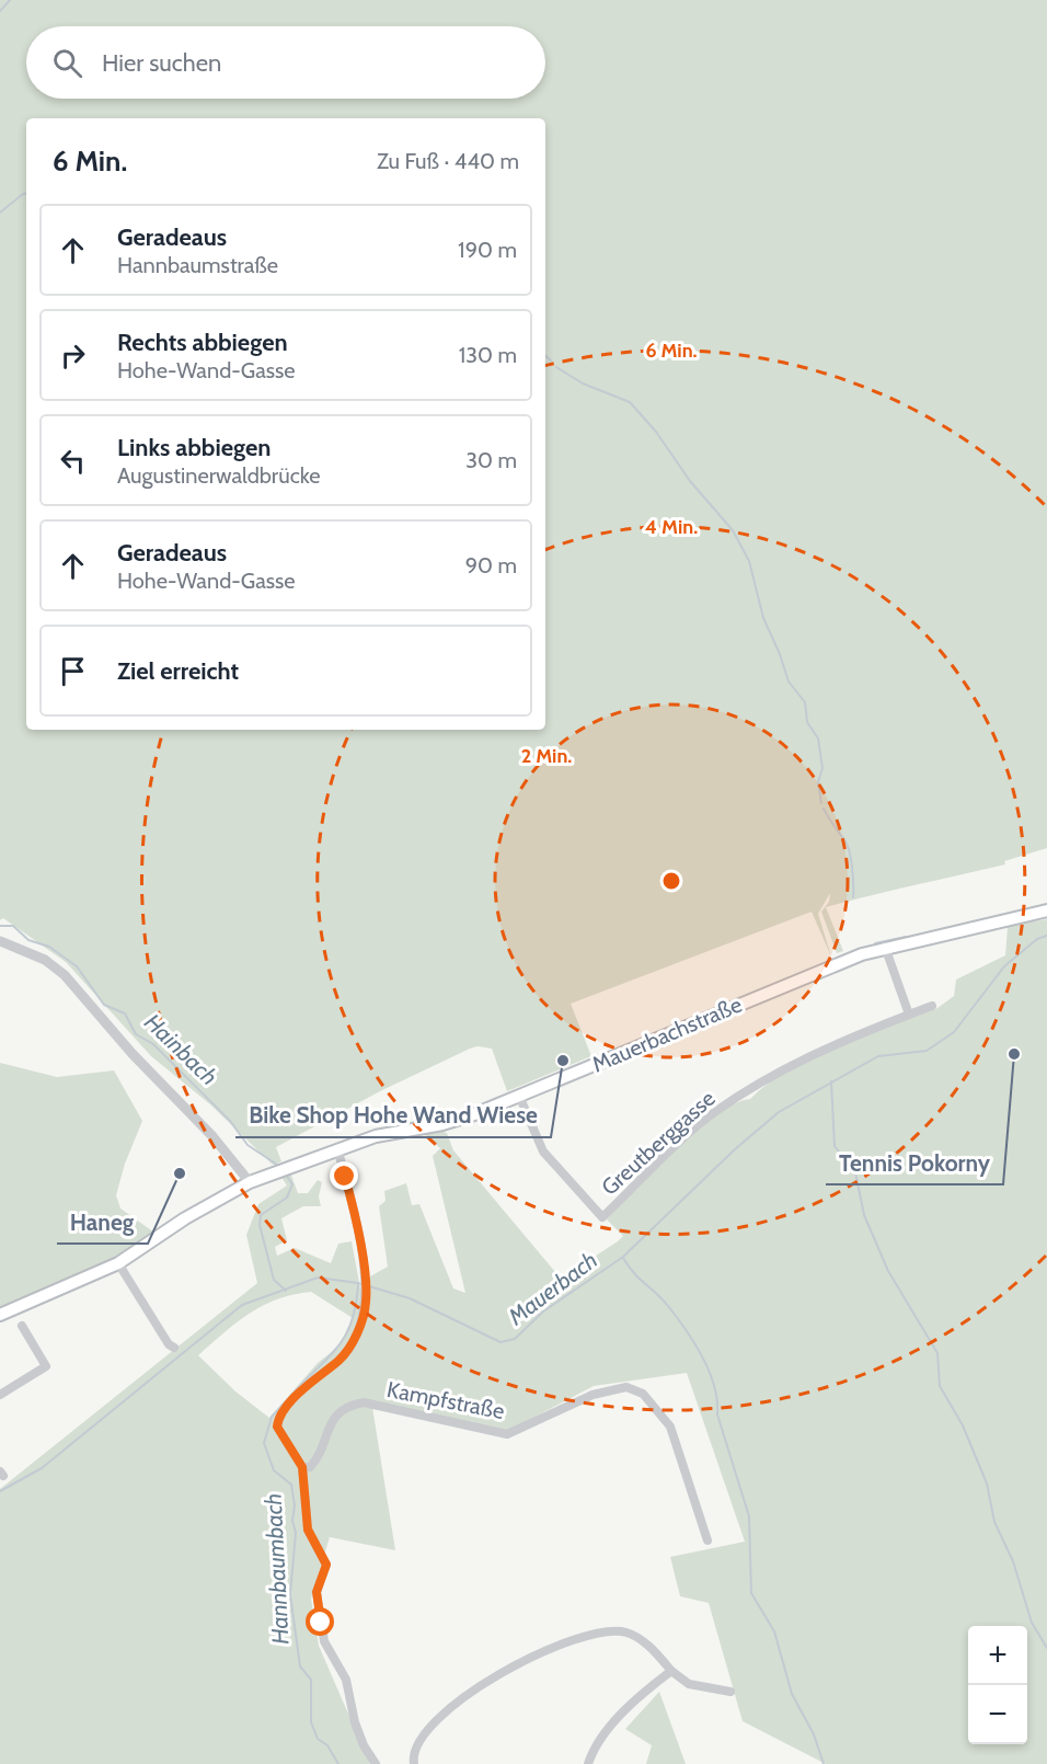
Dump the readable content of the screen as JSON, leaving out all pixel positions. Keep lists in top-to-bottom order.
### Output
{
  "streets": {
    "main road": ["Mauerbachstraße"],
    "street": ["Greutberggasse", "Kampfstraße"]
  },
  "crossings": [
    ["Mauerbachstraße", "Greutberggasse"]
  ],
  "water": ["Hainbach", "Mauerbach", "Hannbaumbach"],
  "places": ["Tennis Pokorny", "Bike Shop Hohe Wand Wiese", "Haneg"],
  "page": {
    "search": "Hier suchen",
    "heading": ["6 Min.", "Zu Fuß · 440 m"],
    "list": [
      ["Geradeaus", "Hannbaumstraße", "190 m"],
      ["Rechts abbiegen", "Hohe-Wand-Gasse", "130 m"],
      ["Links abbiegen", "Augustinerwaldbrücke", "30 m"],
      ["Geradeaus", "Hohe-Wand-Gasse", "90 m"],
      "Ziel erreicht"
    ],
    "map_buttons": ["+", "−"]
  },
  "rings": ["6 Min.", "4 Min.", "2 Min."]
}
